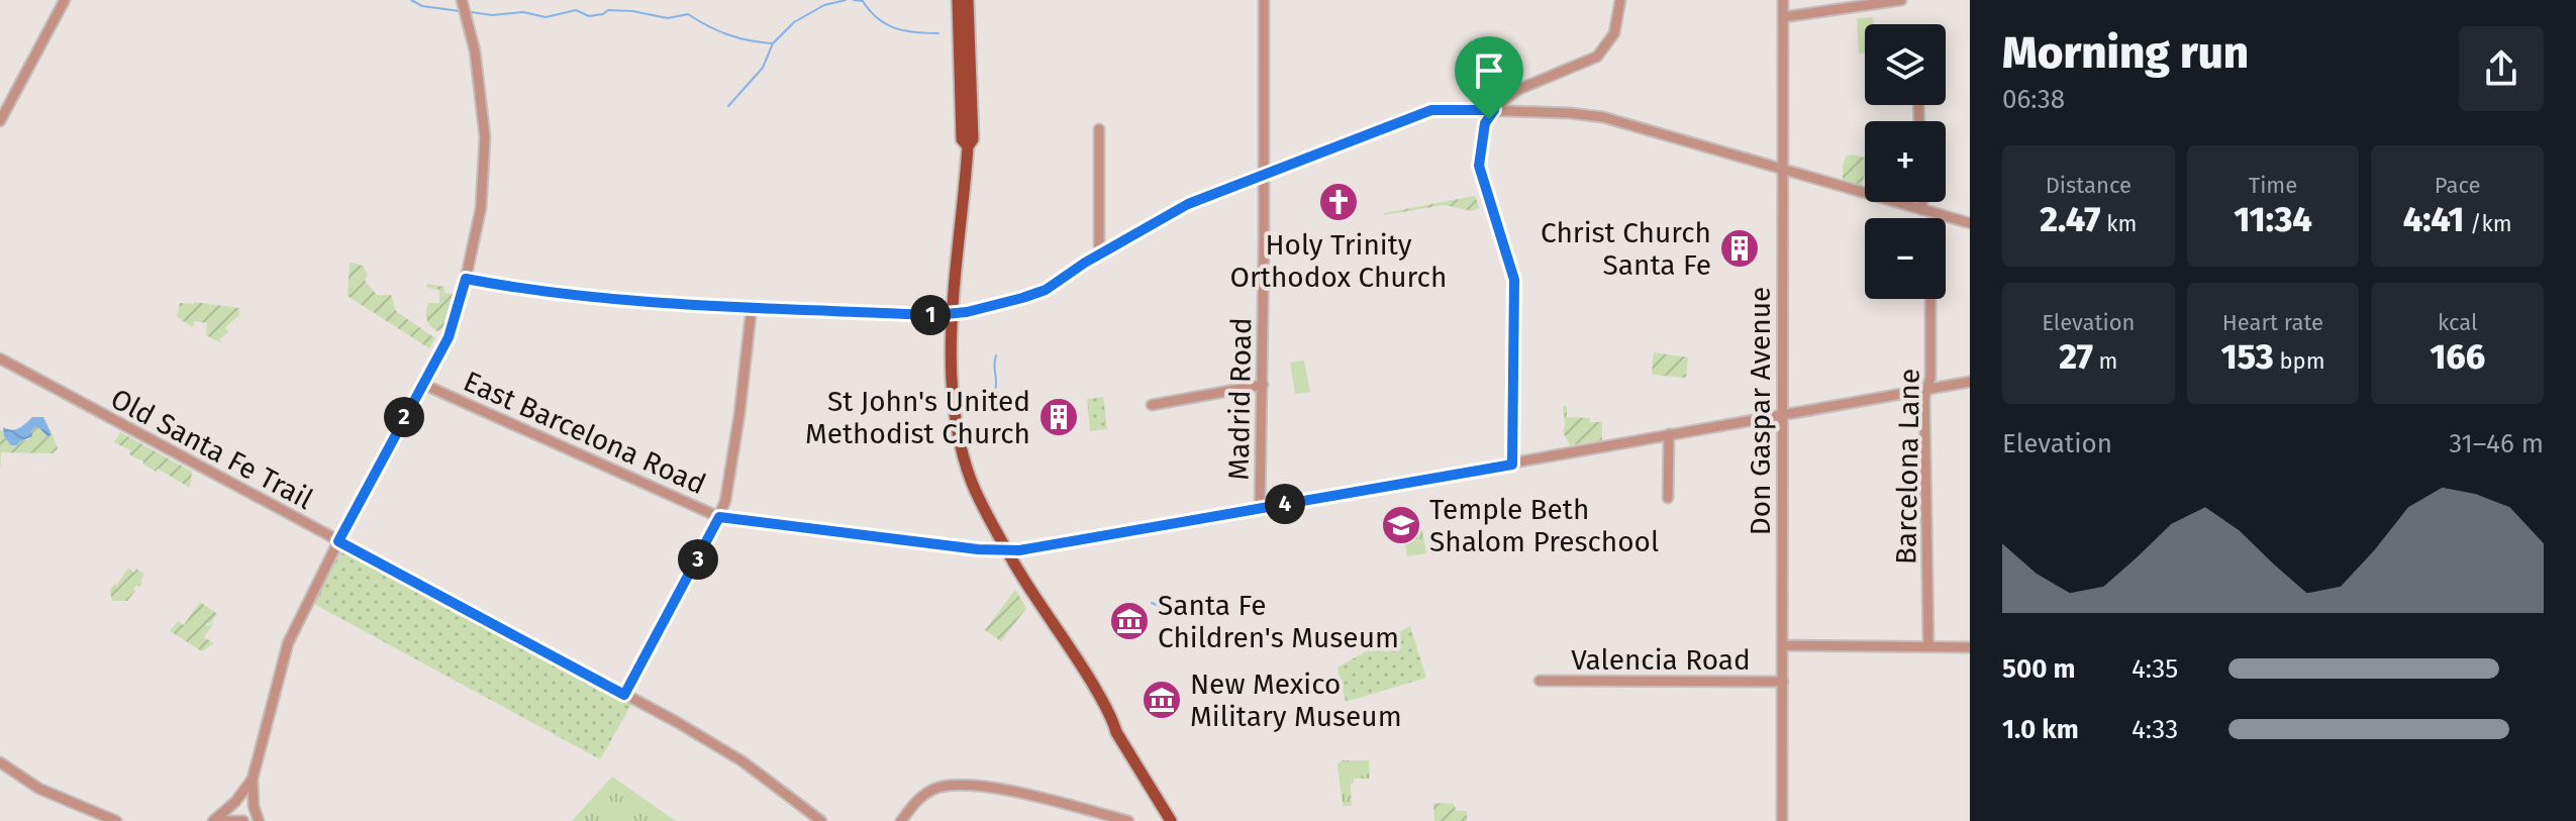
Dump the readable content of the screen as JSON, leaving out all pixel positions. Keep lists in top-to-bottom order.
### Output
{
  "streets": {
    "street": [
      "Madrid Road",
      "Don Gaspar Avenue",
      "East Barcelona Road",
      "Old Santa Fe Trail",
      "Barcelona Lane",
      "Valencia Road"
    ]
  },
  "crossings": [
    ["Madrid Road", "East Barcelona Road"],
    ["Don Gaspar Avenue", "East Barcelona Road"],
    ["Don Gaspar Avenue", "Valencia Road"],
    ["East Barcelona Road", "Barcelona Lane"]
  ],
  "places": {
    "church": ["Holy Trinity Orthodox Church"],
    "building": ["Christ Church Santa Fe", "St John's United Methodist Church"],
    "school or university": ["Temple Beth Shalom Preschool"],
    "museum": ["Santa Fe Children's Museum", "New Mexico Military Museum"]
  },
  "page": {
    "heading": ["Morning run", "06:38"],
    "map_buttons": ["+", "−"],
    "stats": [
      ["Distance", "2.47 km"],
      ["Time", "11:34"],
      ["Pace", "4:41 /km"],
      ["Elevation", "27 m"],
      ["Heart rate", "153 bpm"],
      ["kcal", "166"]
    ],
    "pins": [
      "1",
      "2",
      "4",
      "3"
    ],
    "chart": ["Elevation", "31–46 m"],
    "list": [
      {
        "name": "500 m",
        "note": "4:35"
      },
      {
        "name": "1.0 km",
        "note": "4:33"
      }
    ]
  }
}
